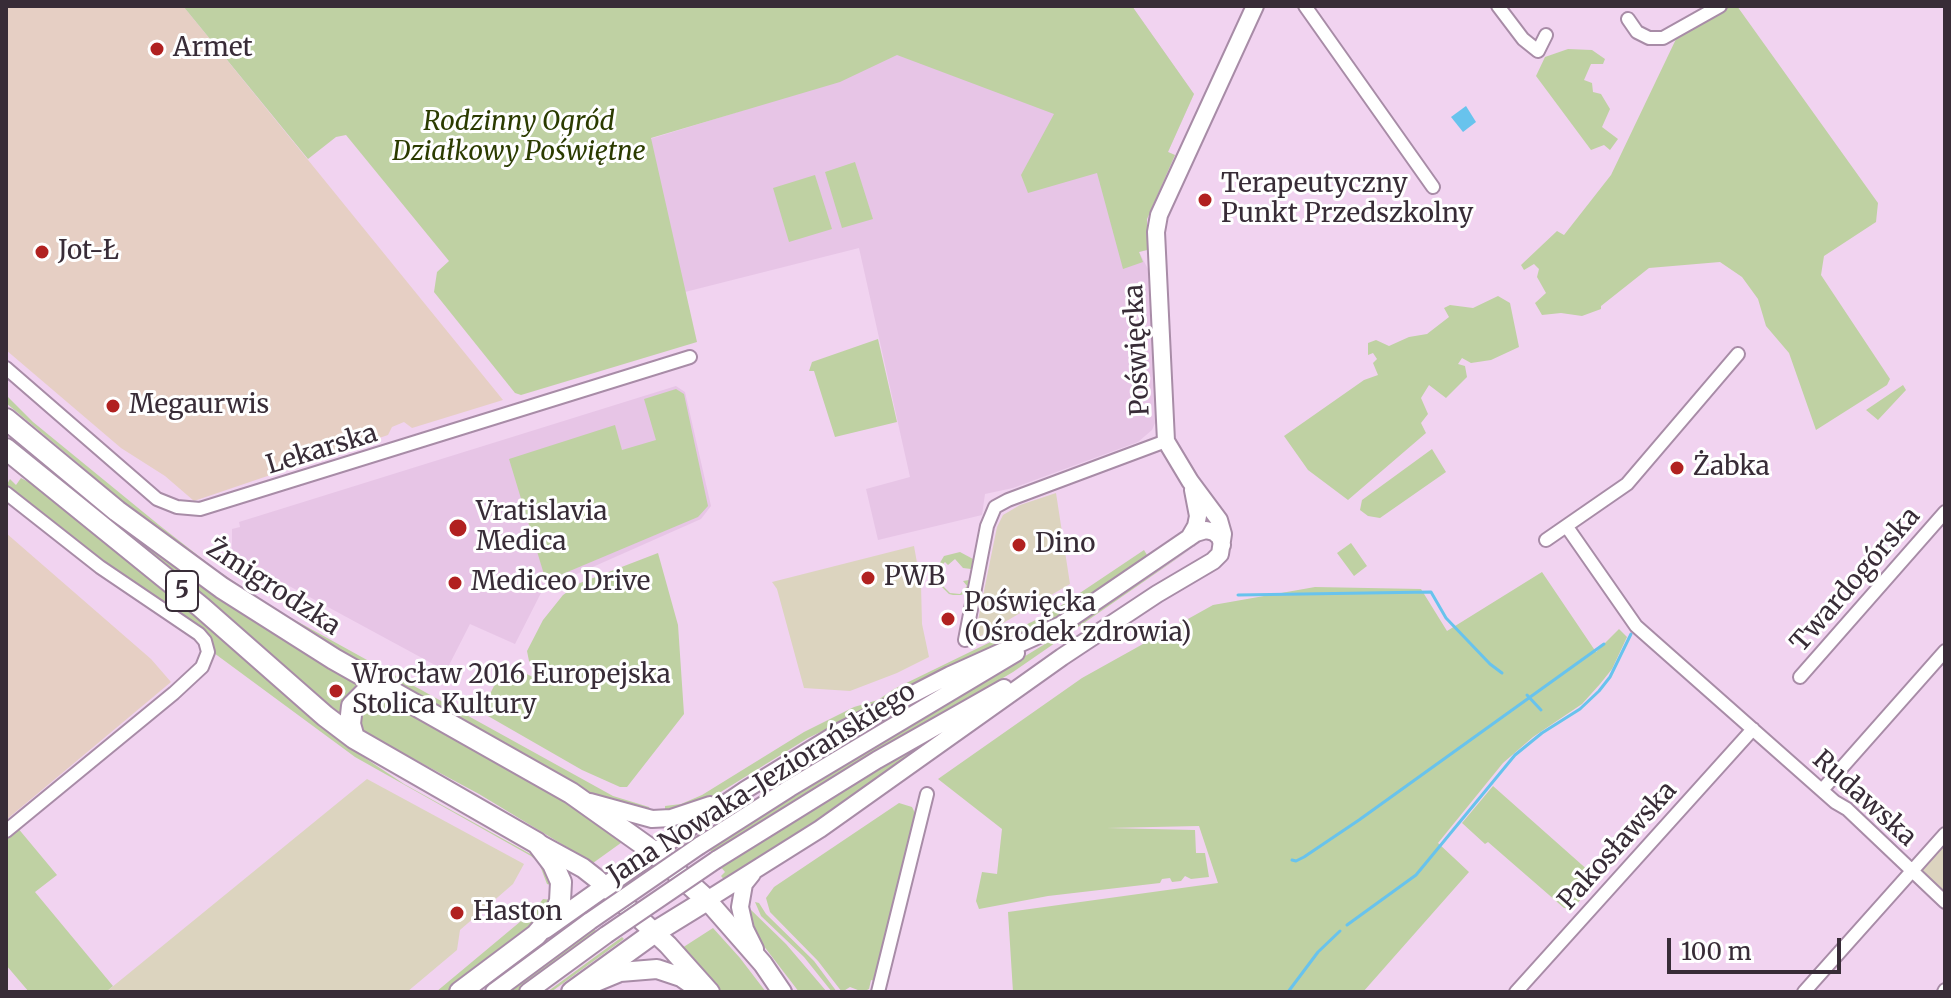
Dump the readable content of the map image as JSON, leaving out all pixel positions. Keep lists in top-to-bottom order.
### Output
{
  "streets": {
    "main road": ["Żmigrodzka", "5"],
    "street": [
      "Poświęcka",
      "Lekarska",
      "Twardogórska",
      "Jana Nowaka-Jeziorańskiego",
      "Rudawska",
      "Pakosławska"
    ]
  },
  "crossings": [
    ["Żmigrodzka", "5"],
    ["Rudawska", "Pakosławska"]
  ],
  "parks": ["Rodzinny Ogród Działkowy Poświętne"],
  "places": [
    "Armet",
    "Terapeutyczny Punkt Przedszkolny",
    "Jot-Ł",
    "Megaurwis",
    "Żabka",
    "Vratislavia Medica",
    "Dino",
    "PWB",
    "Mediceo Drive",
    "Poświęcka (Ośrodek zdrowia)",
    "Wrocław 2016 Europejska Stolica Kultury",
    "Haston"
  ],
  "scale_bar": "100 m"
}
